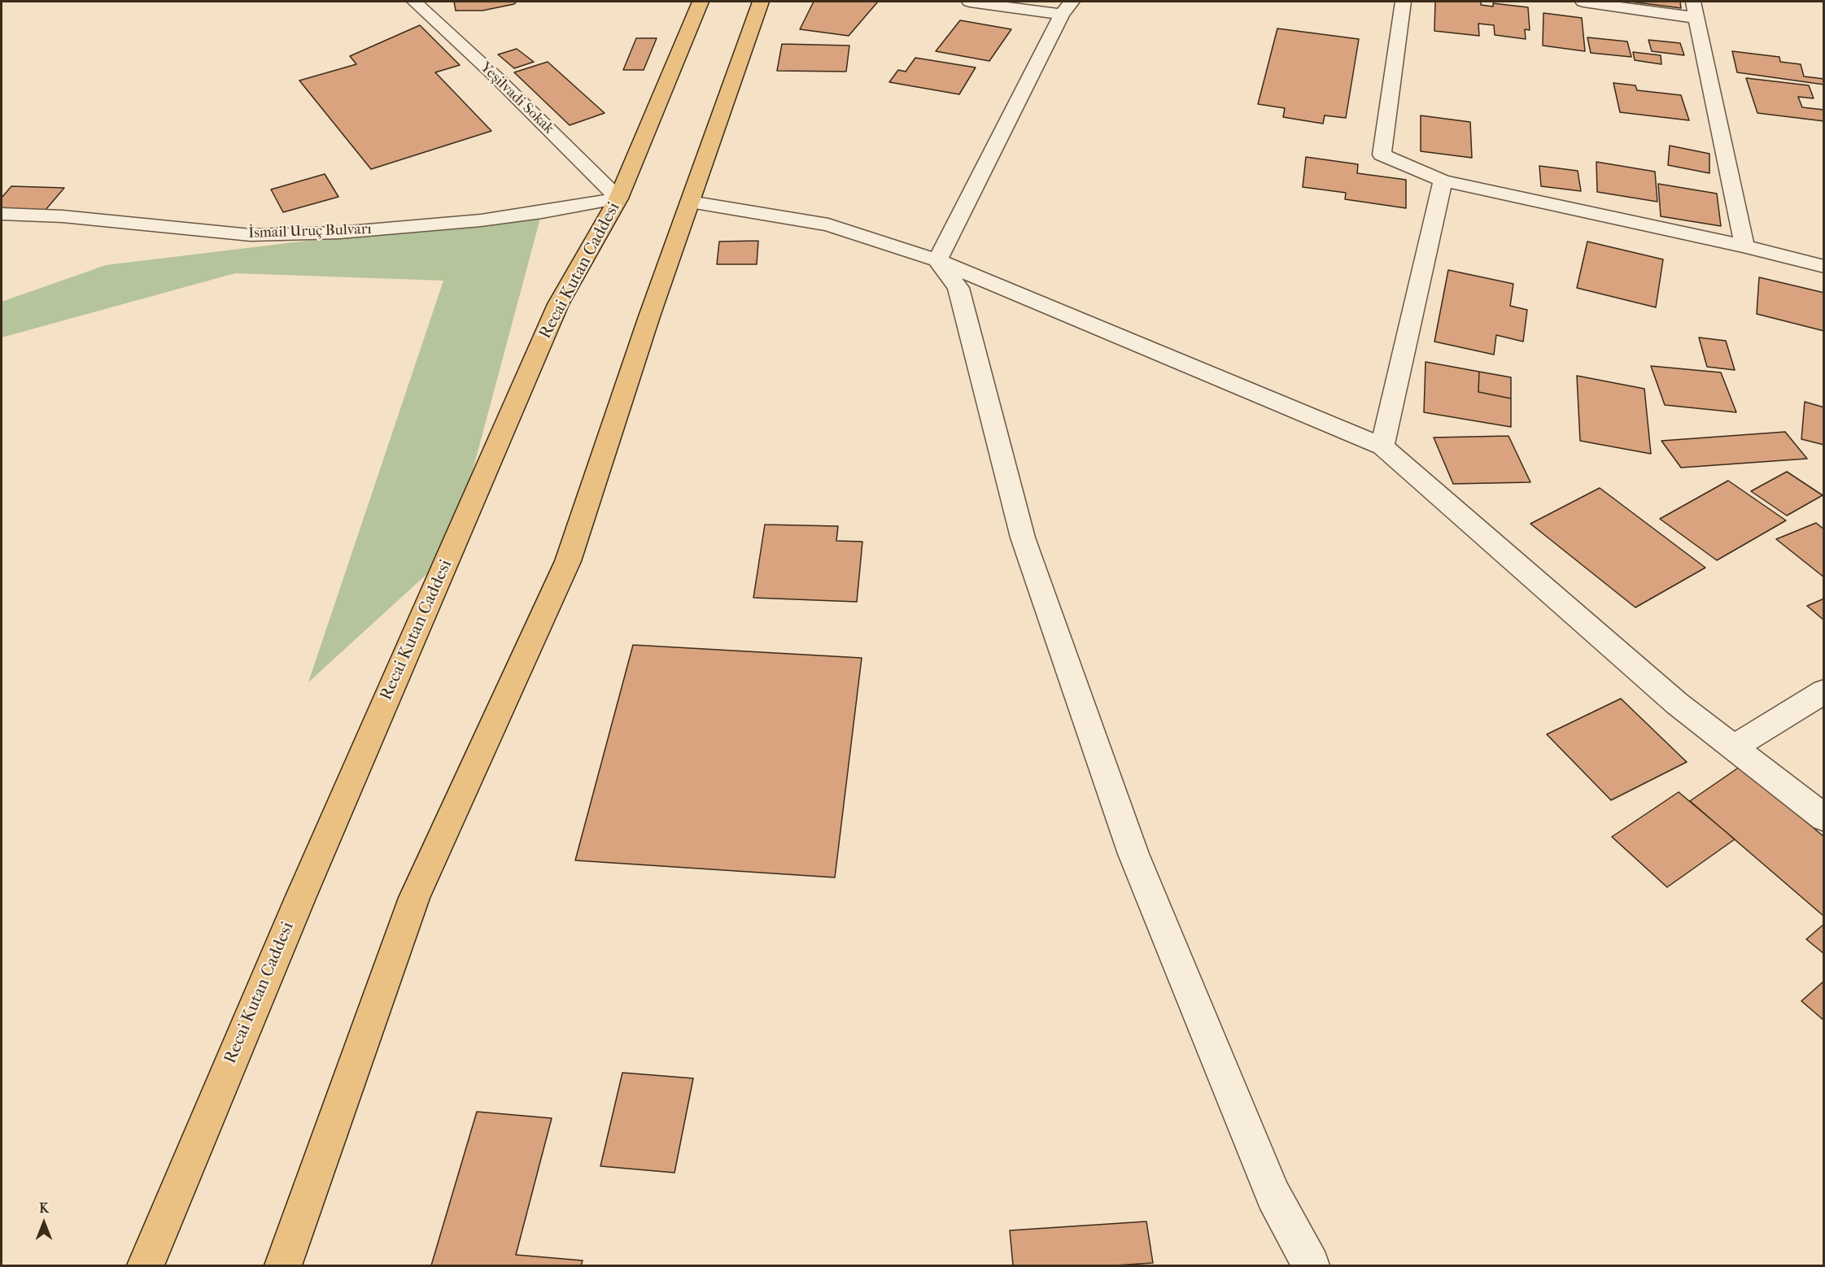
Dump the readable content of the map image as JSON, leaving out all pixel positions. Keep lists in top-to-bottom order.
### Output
{
  "streets": {
    "main road": ["Recai Kutan Caddesi"],
    "street": ["Yeşilvadi Sokak", "İsmail Uruç Bulvarı"]
  },
  "crossings": [
    ["Yeşilvadi Sokak", "İsmail Uruç Bulvarı"],
    ["Yeşilvadi Sokak", "Recai Kutan Caddesi"],
    ["İsmail Uruç Bulvarı", "Recai Kutan Caddesi"]
  ],
  "north": "top"
}
